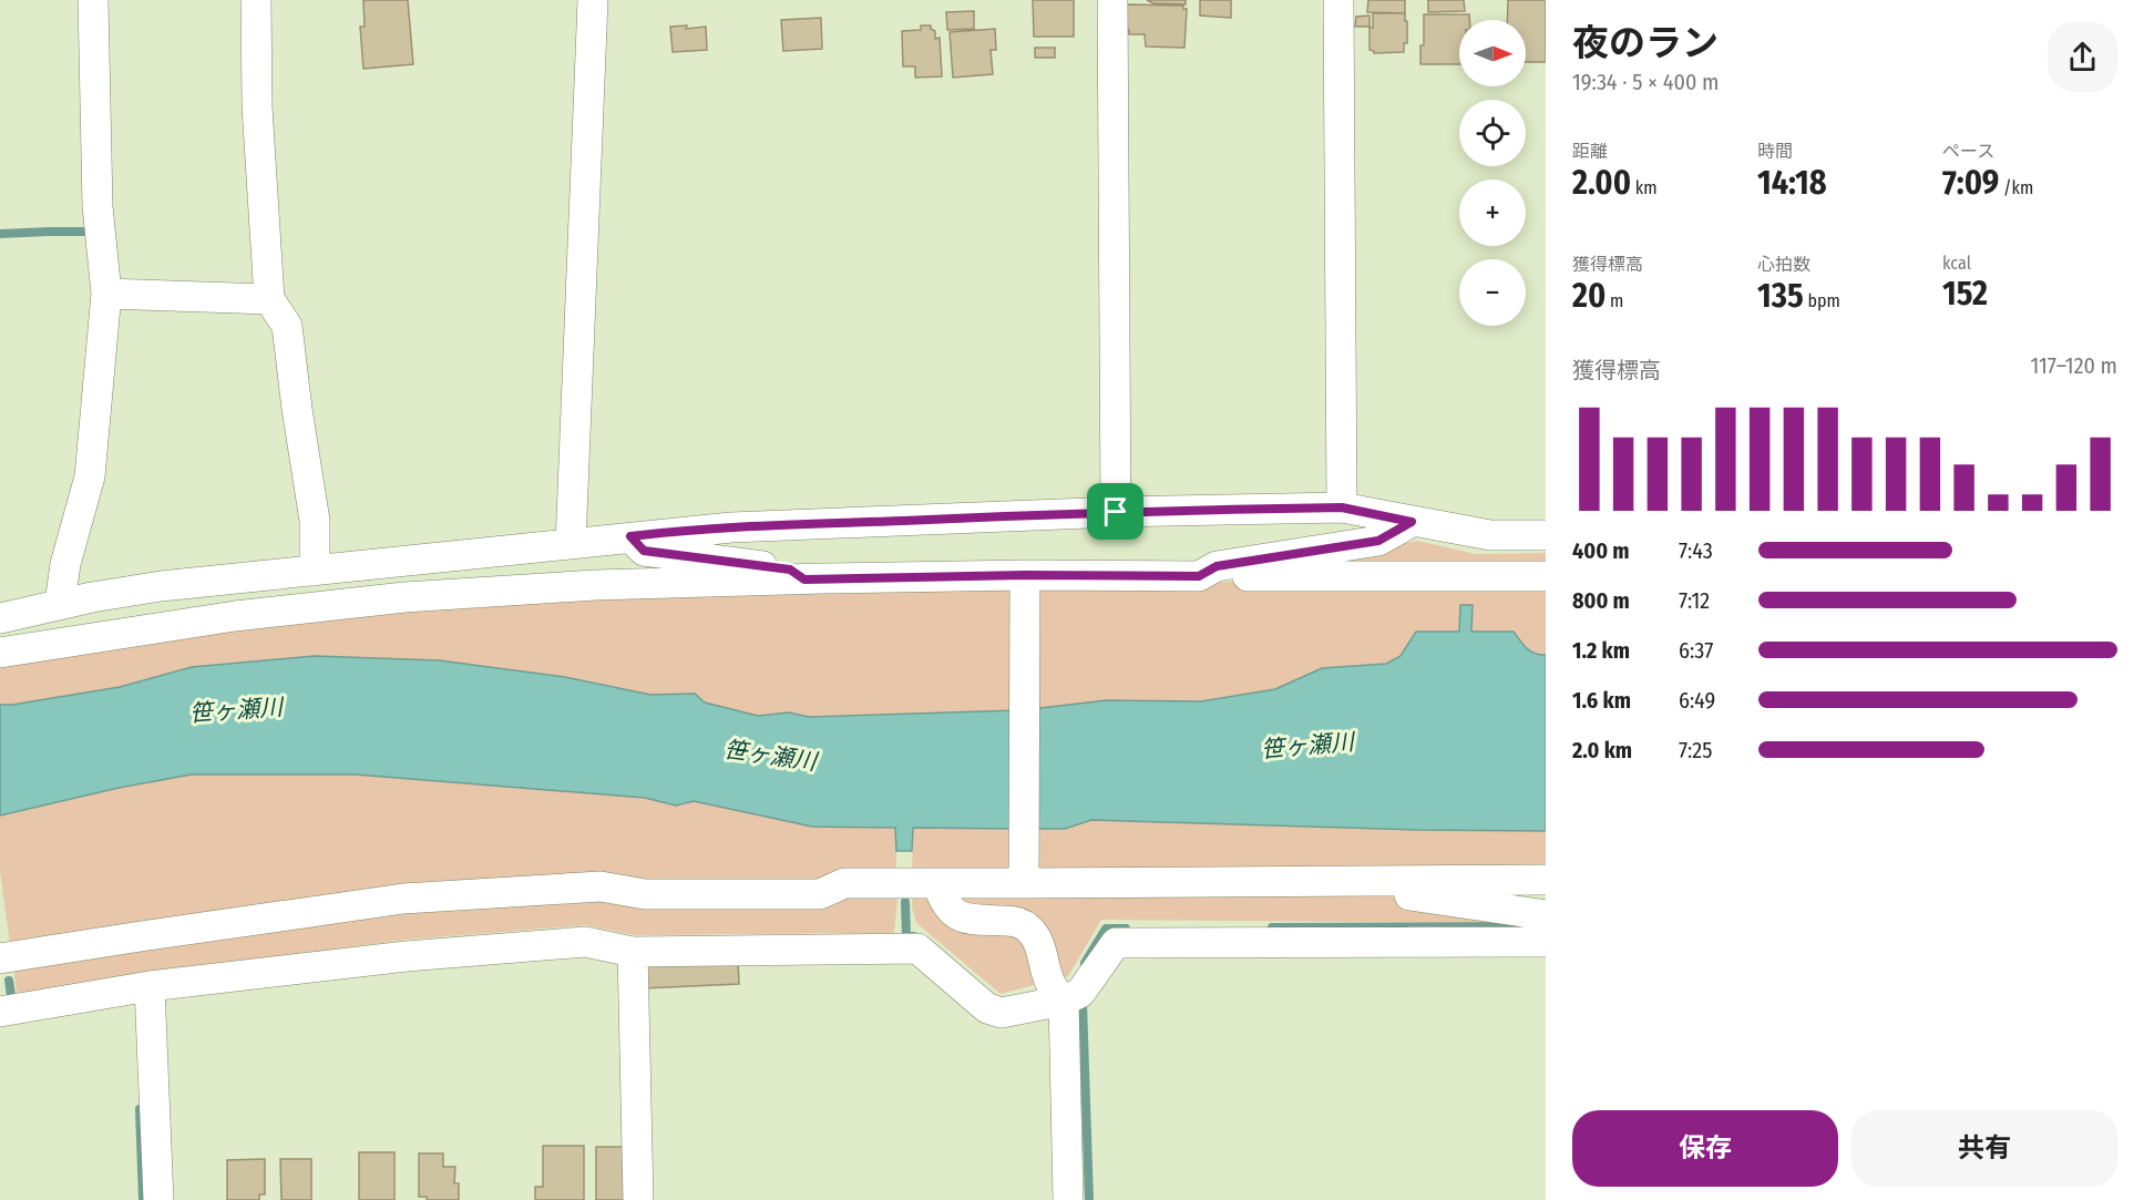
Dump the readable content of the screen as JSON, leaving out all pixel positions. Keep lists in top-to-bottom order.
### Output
{
  "water": ["笹ヶ瀬川"],
  "north": "right",
  "page": {
    "heading": ["夜のラン", "19:34 · 5 × 400 m"],
    "map_buttons": ["+", "−"],
    "stats": [
      ["距離", "2.00 km"],
      ["時間", "14:18"],
      ["ペース", "7:09 /km"],
      ["獲得標高", "20 m"],
      ["心拍数", "135 bpm"],
      ["kcal", "152"]
    ],
    "chart": ["獲得標高", "117–120 m"],
    "list": [
      {
        "name": "400 m",
        "note": "7:43"
      },
      {
        "name": "800 m",
        "note": "7:12"
      },
      {
        "name": "1.2 km",
        "note": "6:37"
      },
      {
        "name": "1.6 km",
        "note": "6:49"
      },
      {
        "name": "2.0 km",
        "note": "7:25"
      }
    ],
    "buttons": ["保存", "共有"]
  }
}
